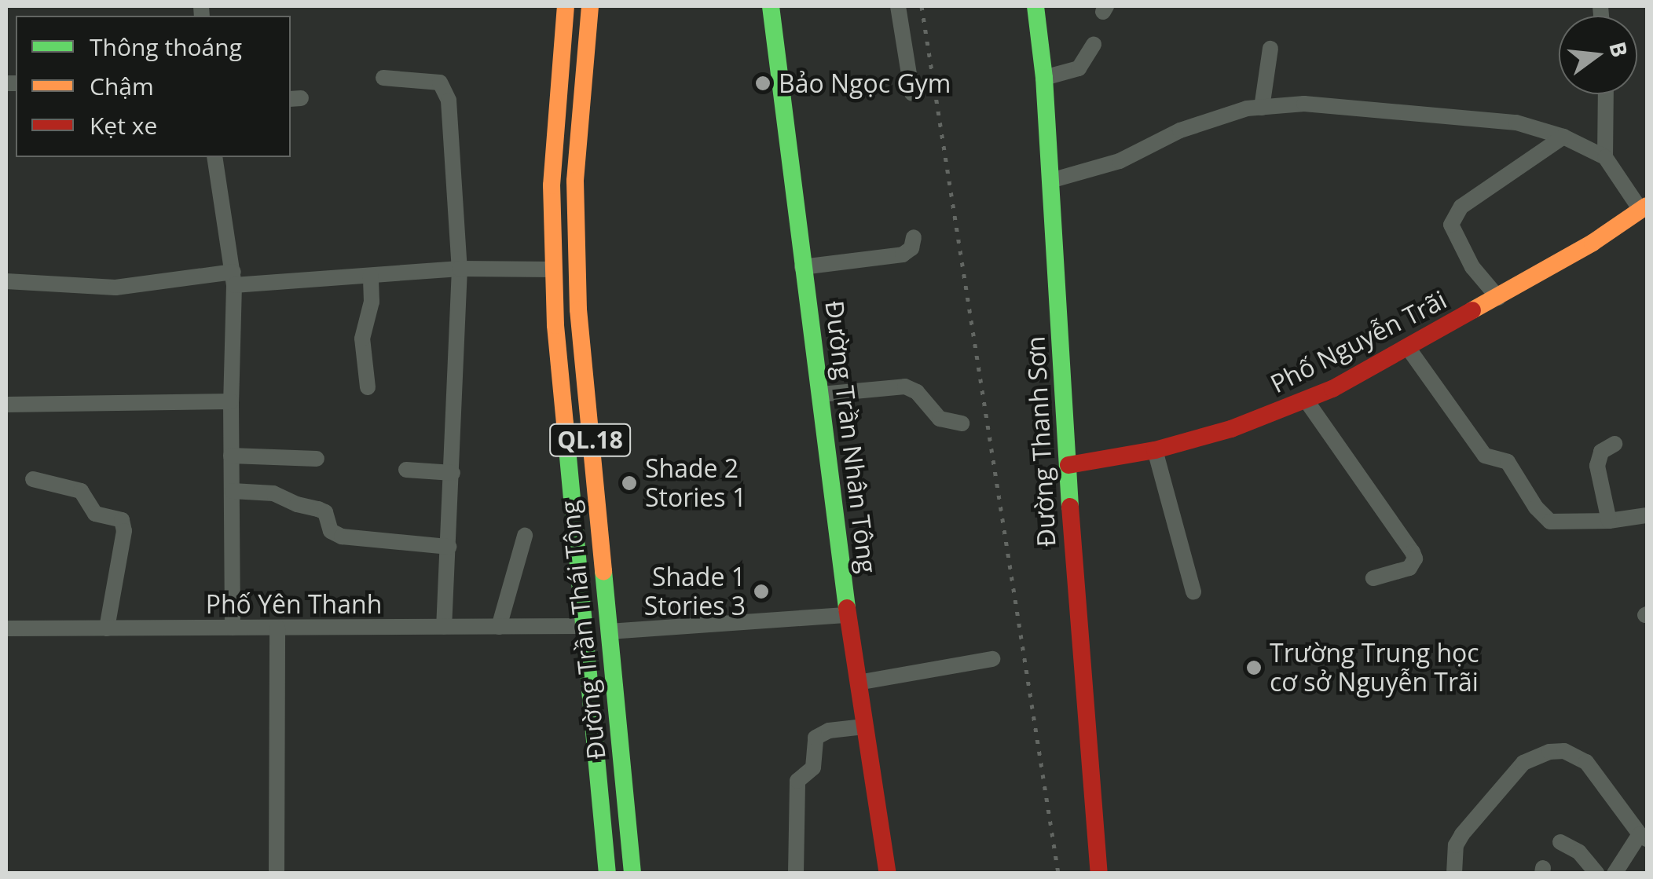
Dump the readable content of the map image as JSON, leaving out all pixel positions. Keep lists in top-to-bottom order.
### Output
{
  "streets": {
    "main road": [
      "Phố Nguyễn Trãi",
      "Đường Trần Nhân Tông",
      "QL.18",
      "Đường Thanh Sơn",
      "Đường Trần Thái Tông"
    ],
    "street": ["Phố Yên Thanh"]
  },
  "crossings": [
    ["Phố Nguyễn Trãi", "Đường Thanh Sơn"],
    ["Phố Yên Thanh", "Đường Trần Thái Tông"]
  ],
  "places": [
    "Bảo Ngọc Gym",
    "Shade 2 Stories 1",
    "Shade 1 Stories 3",
    "Trường Trung học cơ sở Nguyễn Trãi"
  ],
  "legend": ["Thông thoáng", "Chậm", "Kẹt xe"],
  "north": "right"
}
